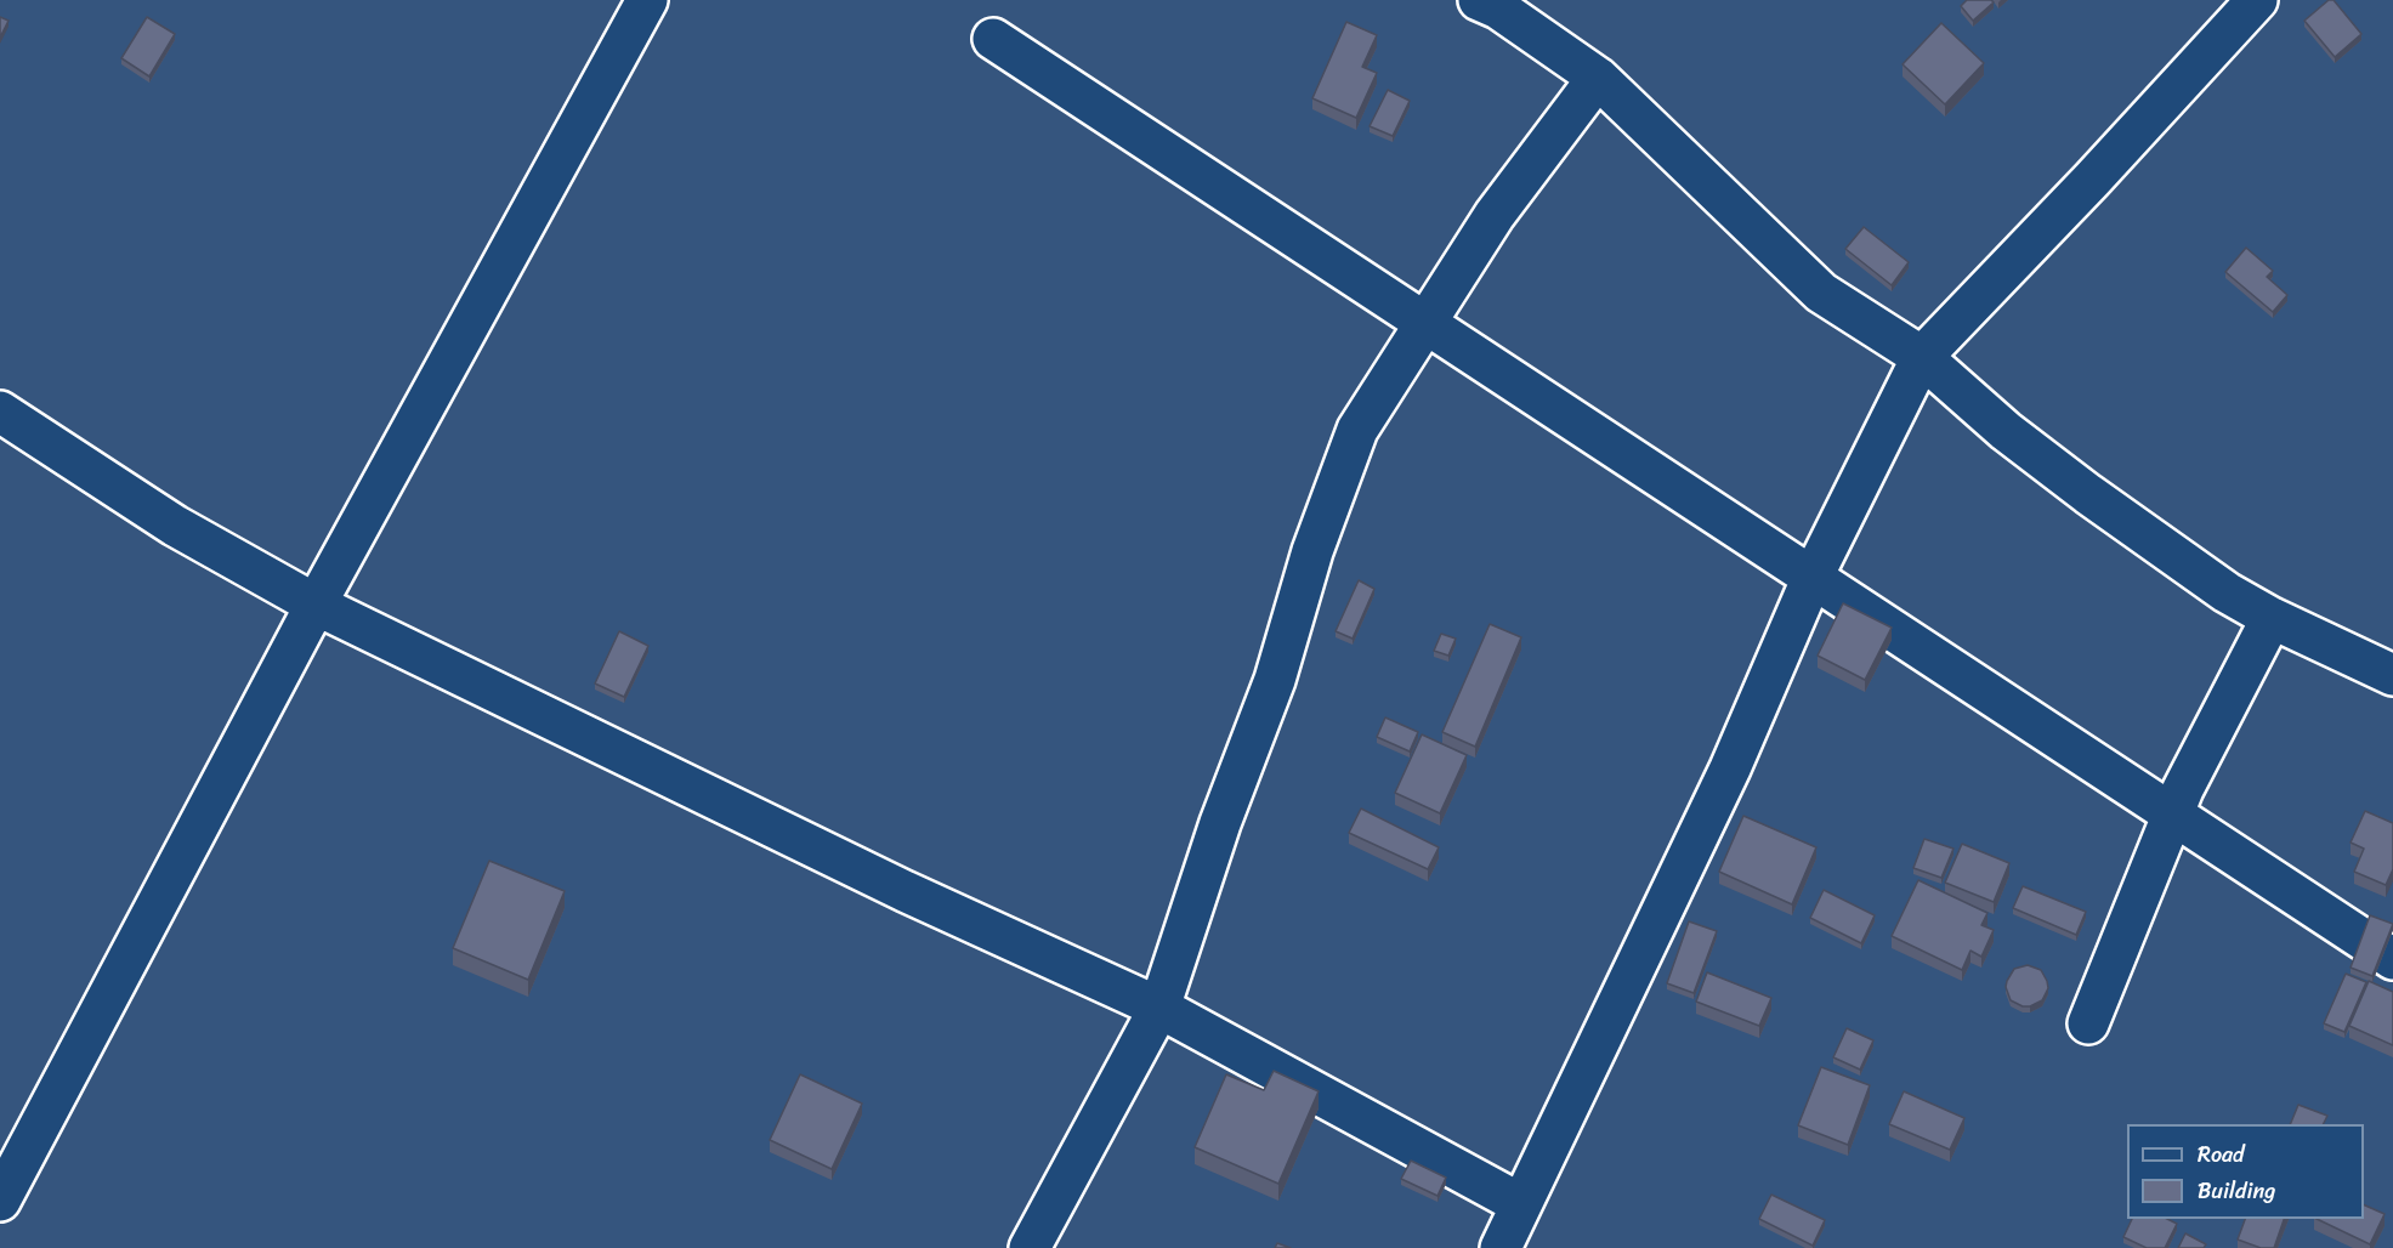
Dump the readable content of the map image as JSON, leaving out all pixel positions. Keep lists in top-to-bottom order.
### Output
{
  "legend": ["Road", "Building"]
}
